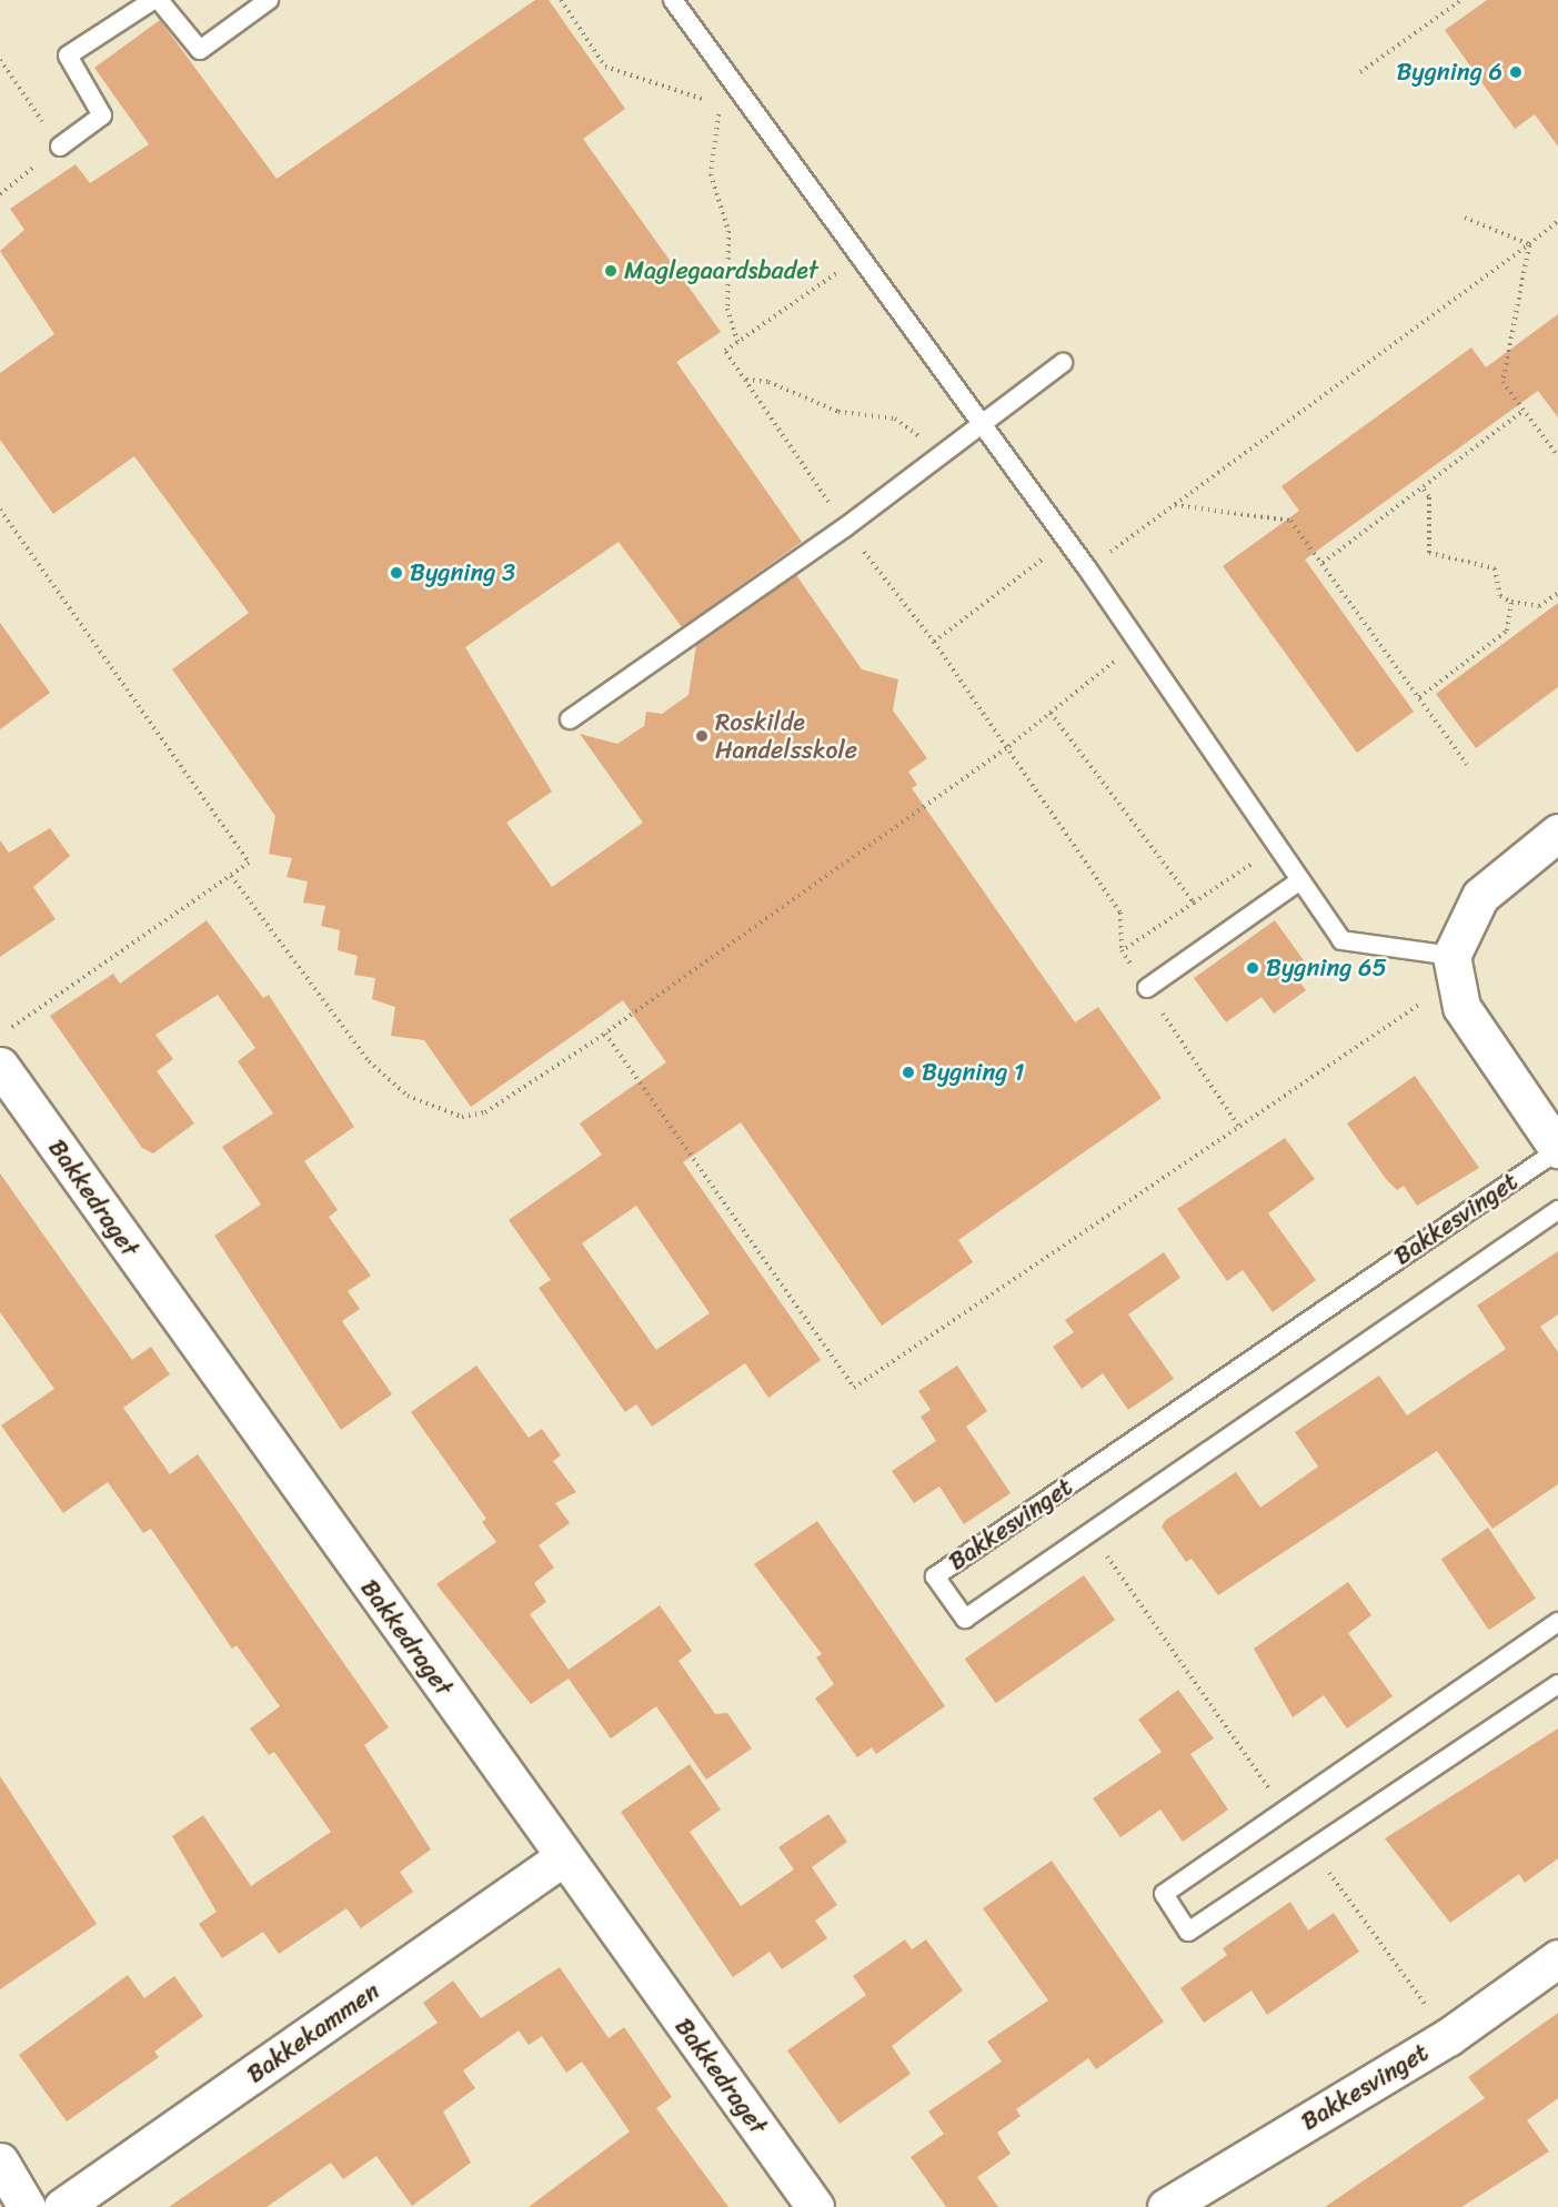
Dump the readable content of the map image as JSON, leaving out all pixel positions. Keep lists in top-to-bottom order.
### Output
{
  "streets": {
    "street": ["Bakkedraget", "Bakkesvinget", "Bakkekammen"]
  },
  "crossings": [
    ["Bakkedraget", "Bakkekammen"]
  ],
  "places": [
    "Bygning 6",
    "Maglegaardsbadet",
    "Bygning 3",
    "Roskilde Handelsskole",
    "Bygning 65",
    "Bygning 1"
  ]
}
